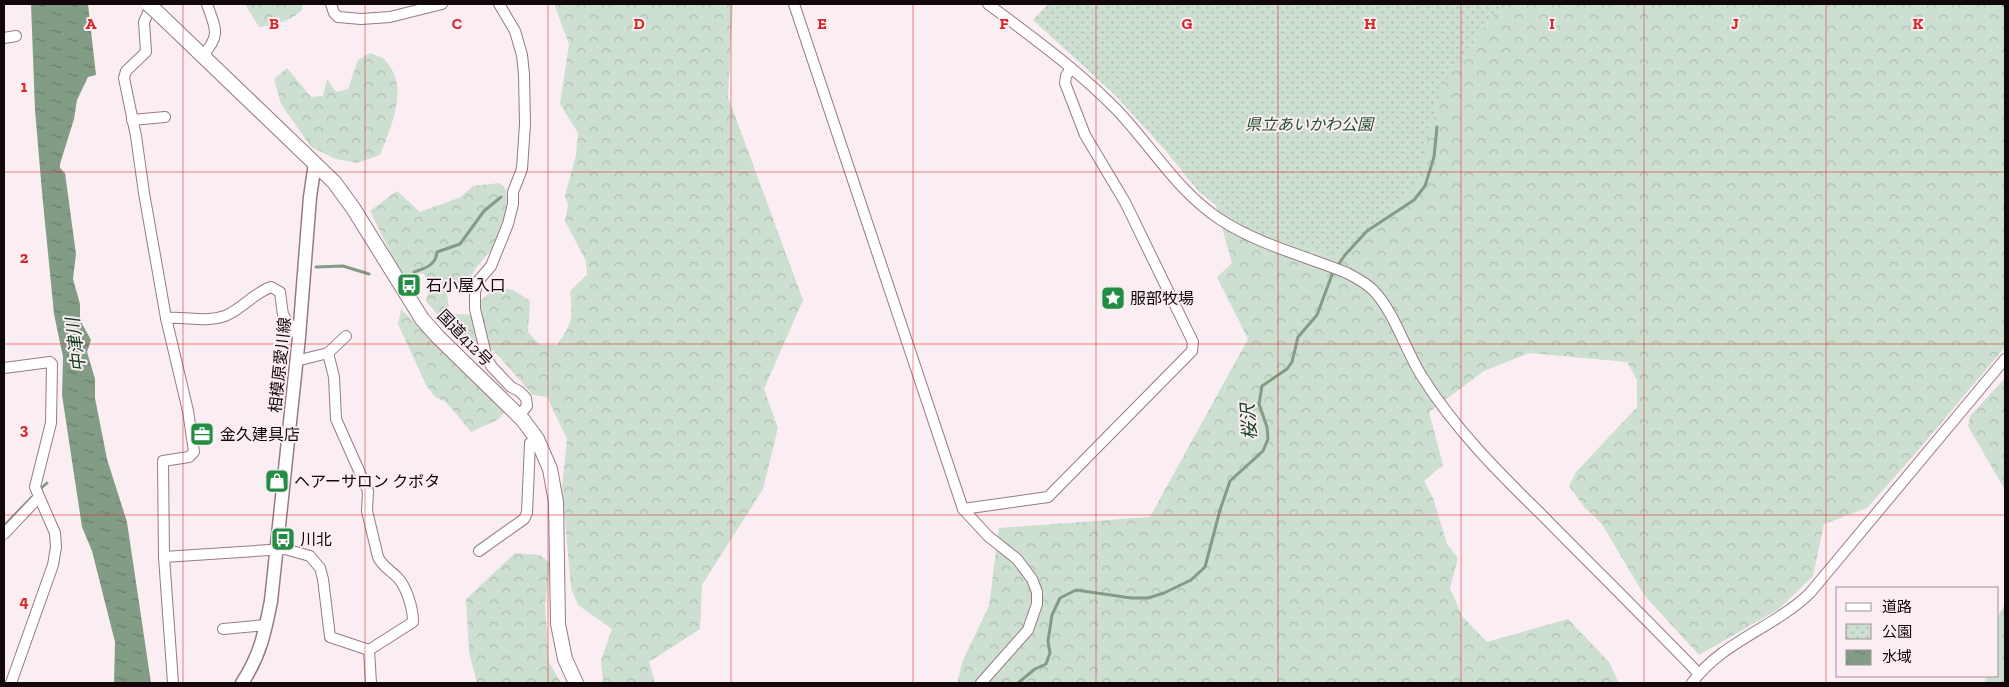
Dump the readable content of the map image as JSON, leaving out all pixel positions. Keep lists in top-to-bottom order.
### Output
{
  "streets": {
    "highway": ["国道412号"],
    "main road": ["相模原愛川線"]
  },
  "crossings": [
    ["国道412号", "相模原愛川線"]
  ],
  "water": ["中津川", "桜沢"],
  "parks": ["県立あいかわ公園"],
  "places": {
    "bus stop": ["石小屋入口", "川北"],
    "place": ["服部牧場"],
    "office": ["金久建具店"],
    "shop": ["ヘアーサロン クボタ"]
  },
  "legend": ["道路", "公園", "水域"],
  "grid": {
    "columns": [
      "A",
      "B",
      "C",
      "D",
      "E",
      "F",
      "G",
      "H",
      "I",
      "J",
      "K"
    ],
    "rows": [
      "1",
      "2",
      "3",
      "4"
    ]
  }
}
